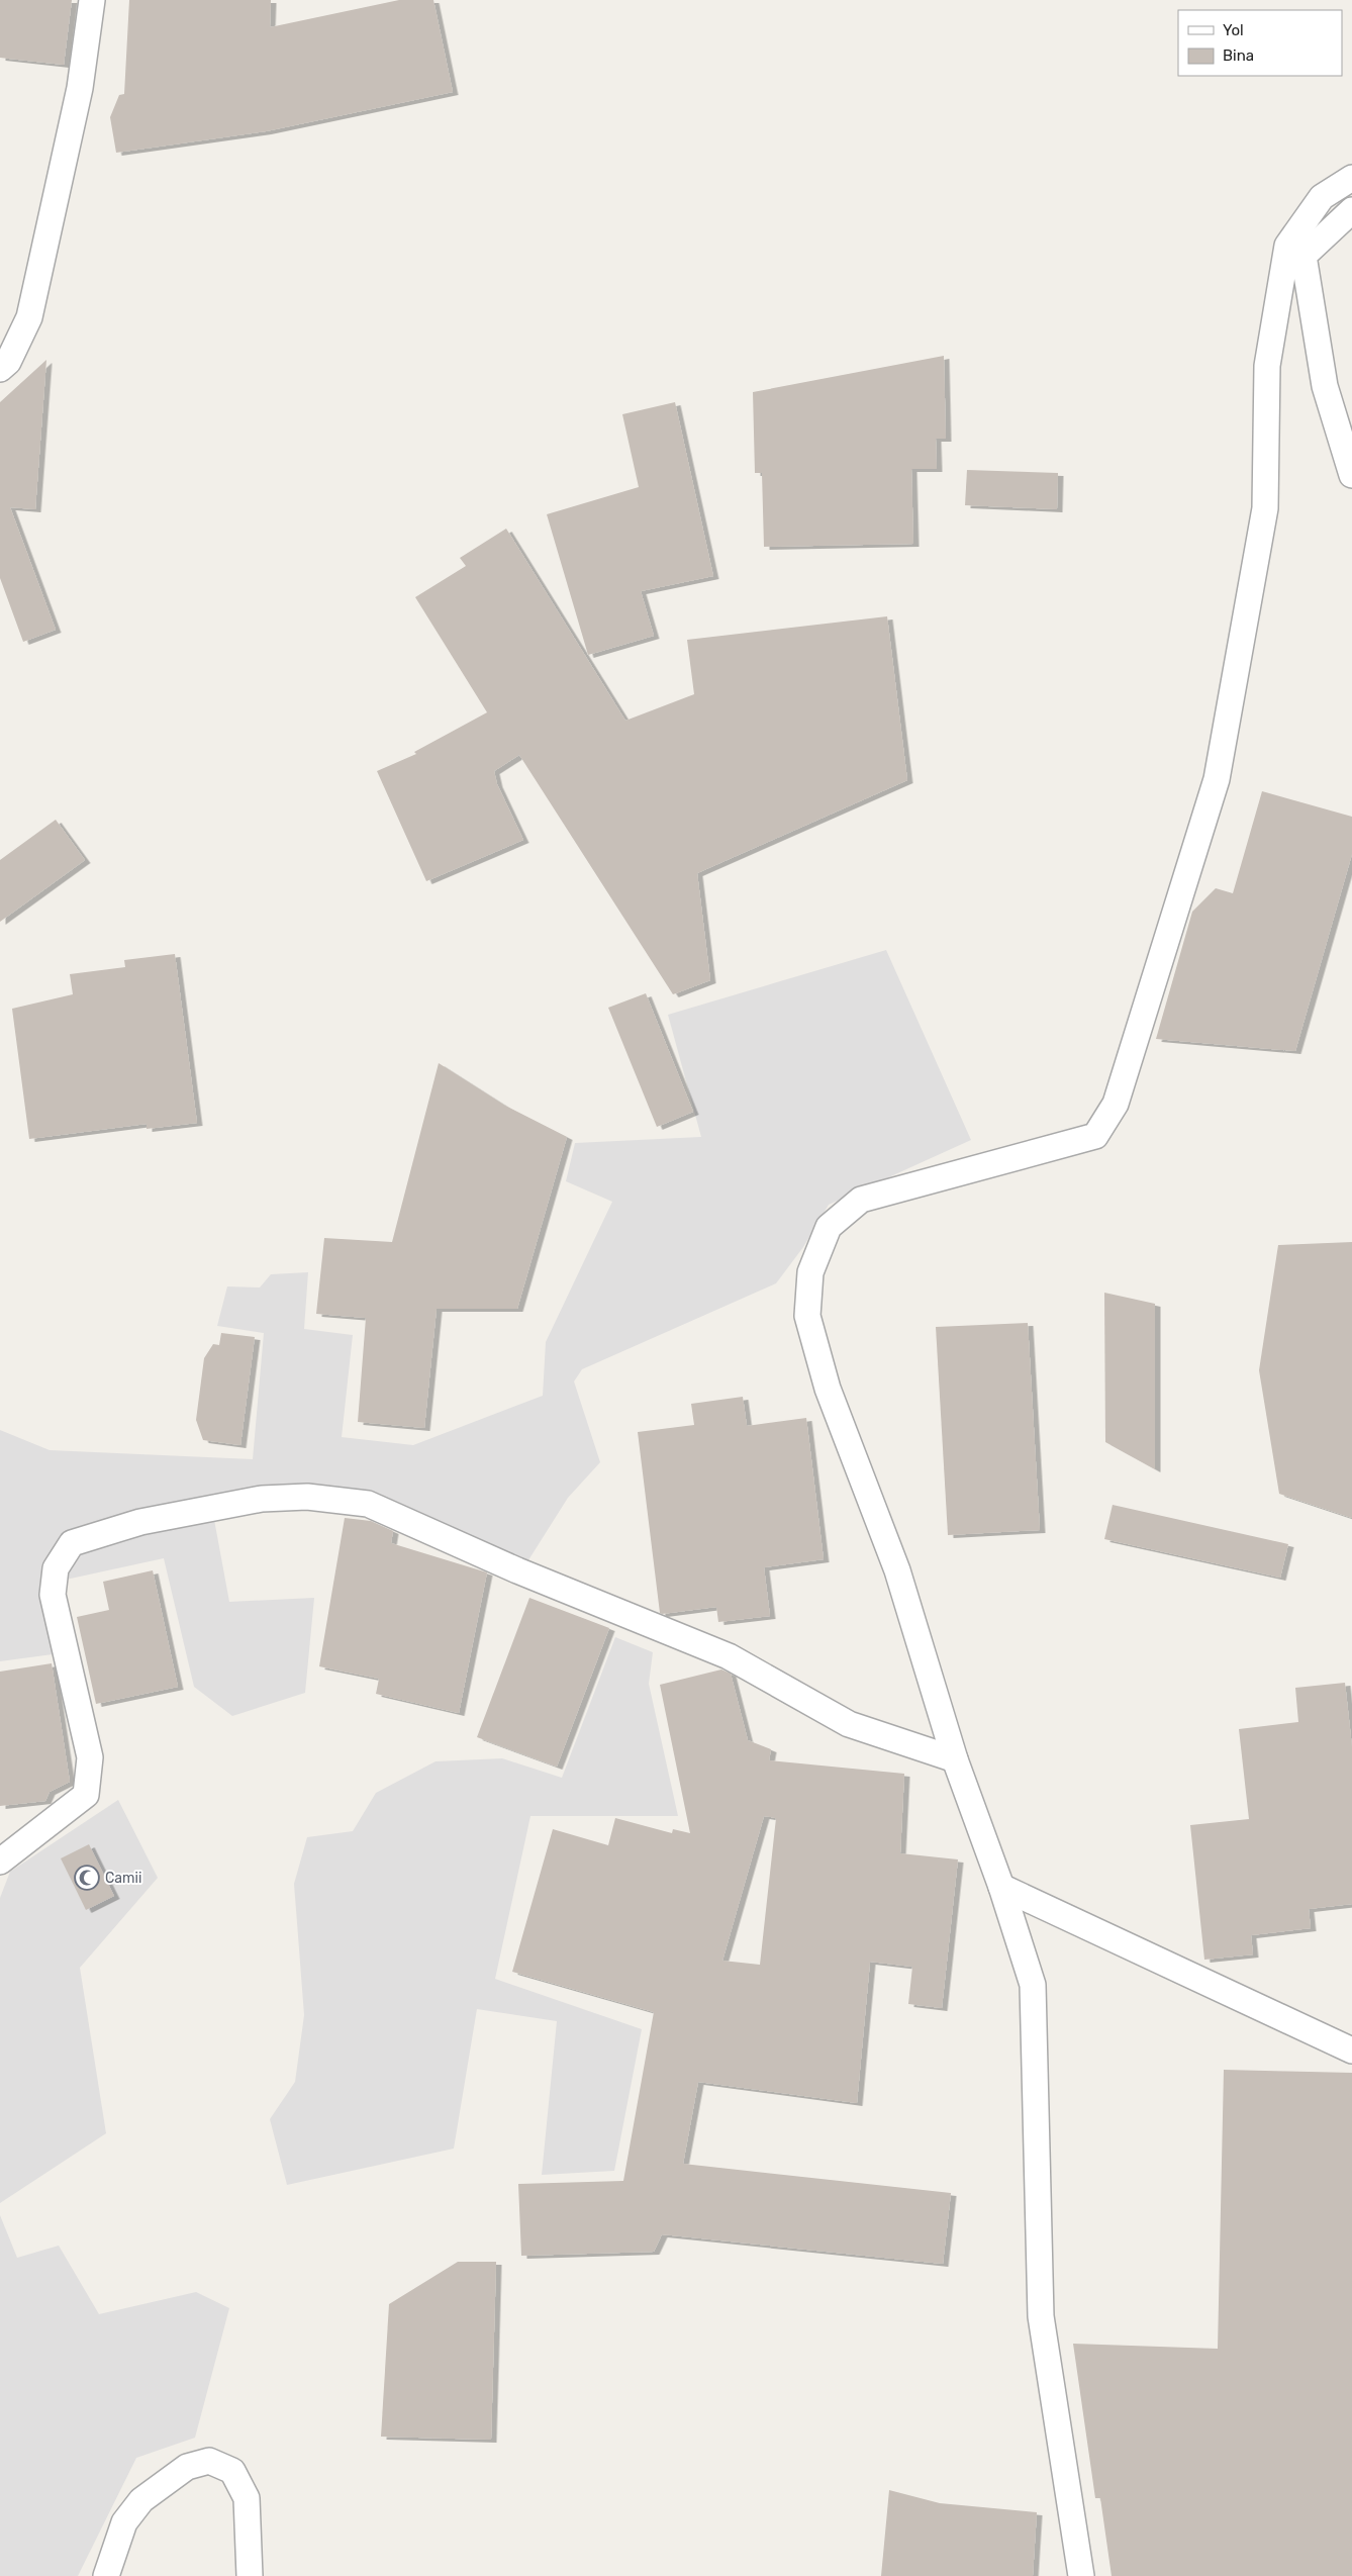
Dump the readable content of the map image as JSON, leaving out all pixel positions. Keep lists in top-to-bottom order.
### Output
{
  "places": {
    "mosque": ["Camii"]
  },
  "legend": ["Yol", "Bina"]
}
